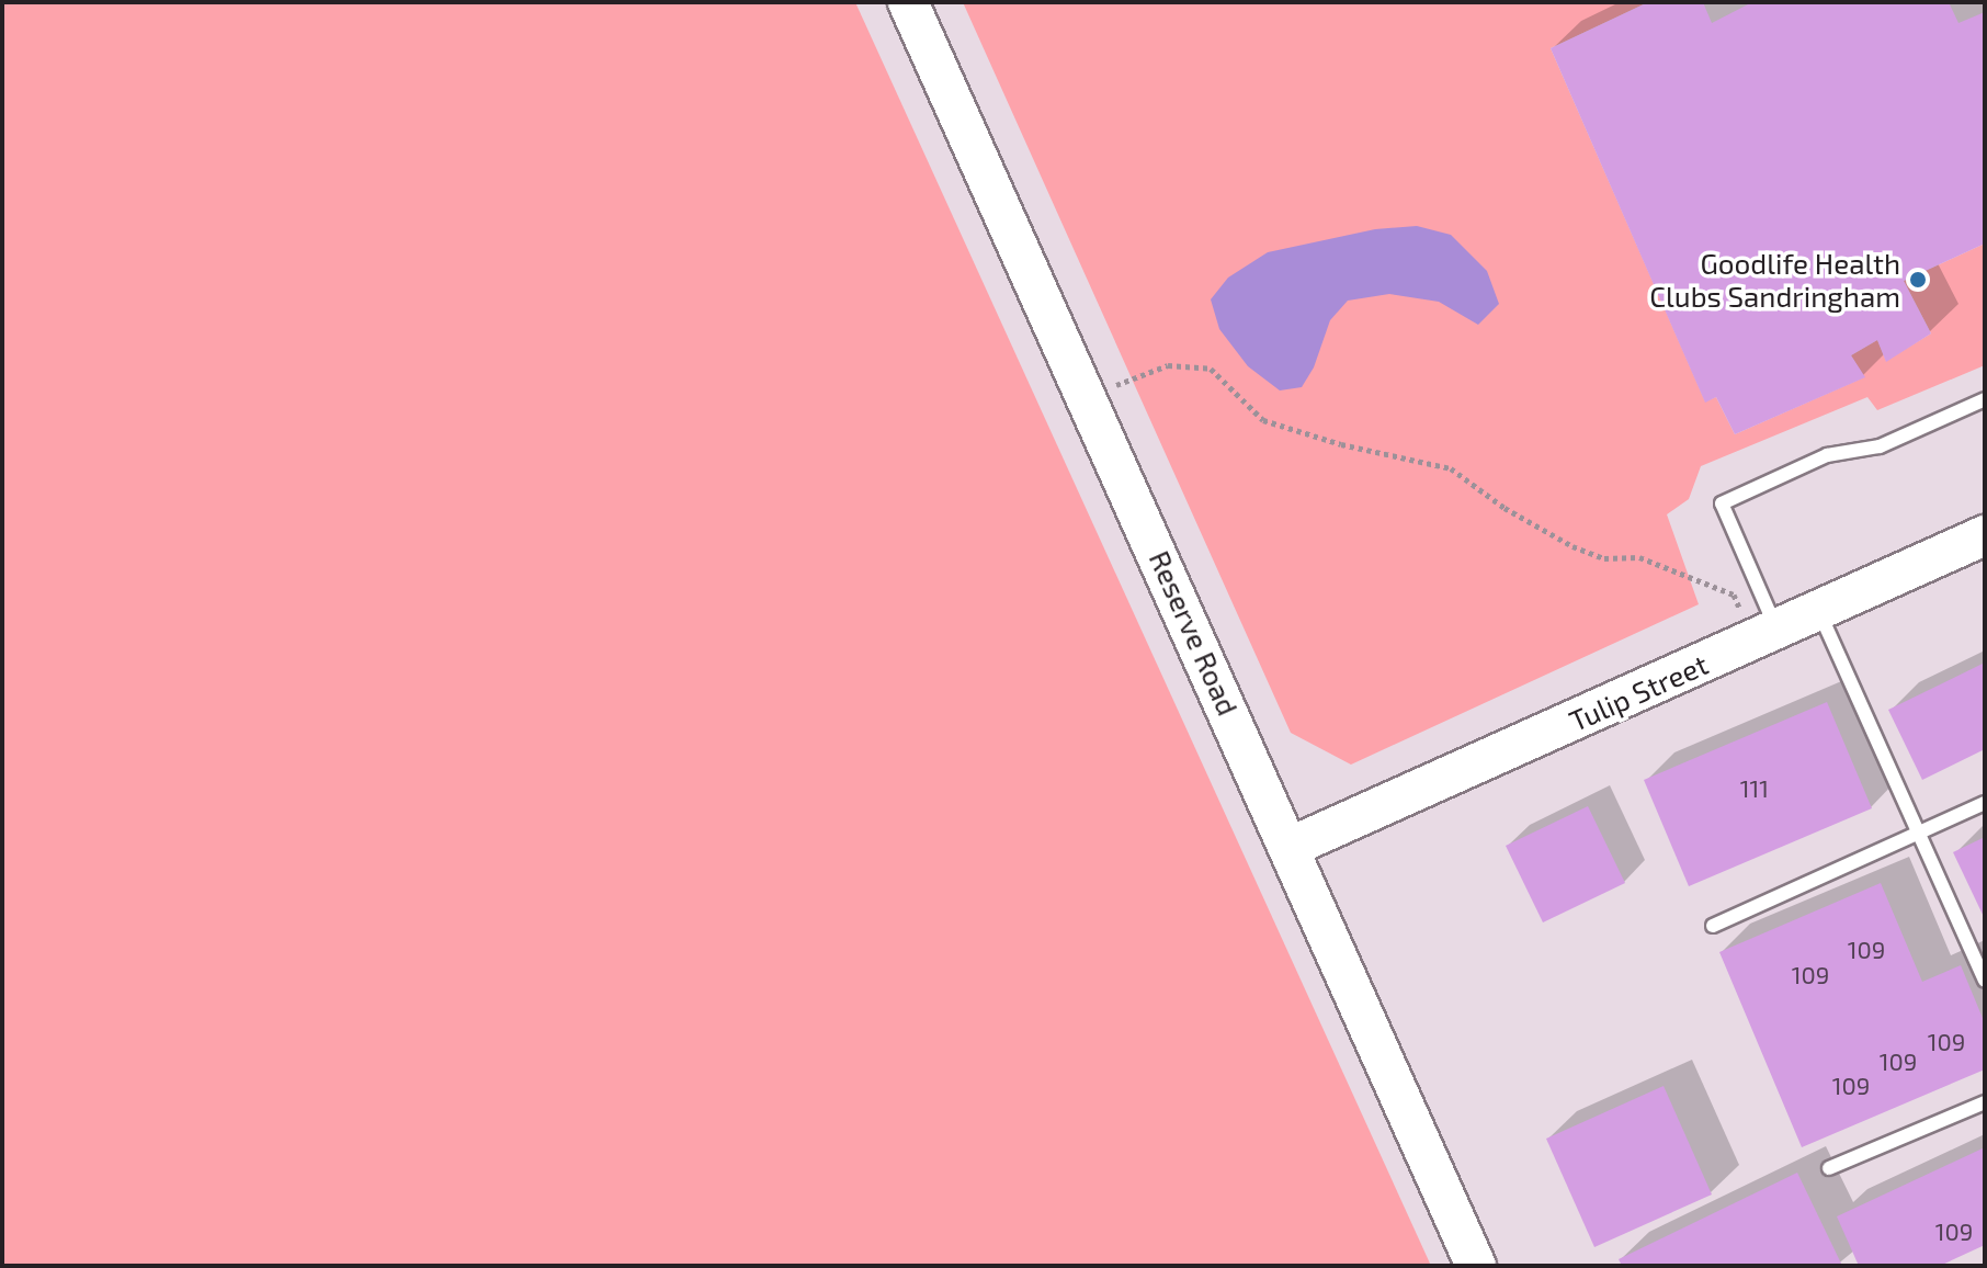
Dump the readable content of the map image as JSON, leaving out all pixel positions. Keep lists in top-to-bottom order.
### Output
{
  "streets": {
    "street": ["Reserve Road", "Tulip Street"]
  },
  "crossings": [
    ["Reserve Road", "Tulip Street"]
  ],
  "places": ["Goodlife Health Clubs Sandringham"],
  "house_numbers": [
    "111",
    "109",
    "109",
    "109",
    "109",
    "109",
    "109"
  ]
}
